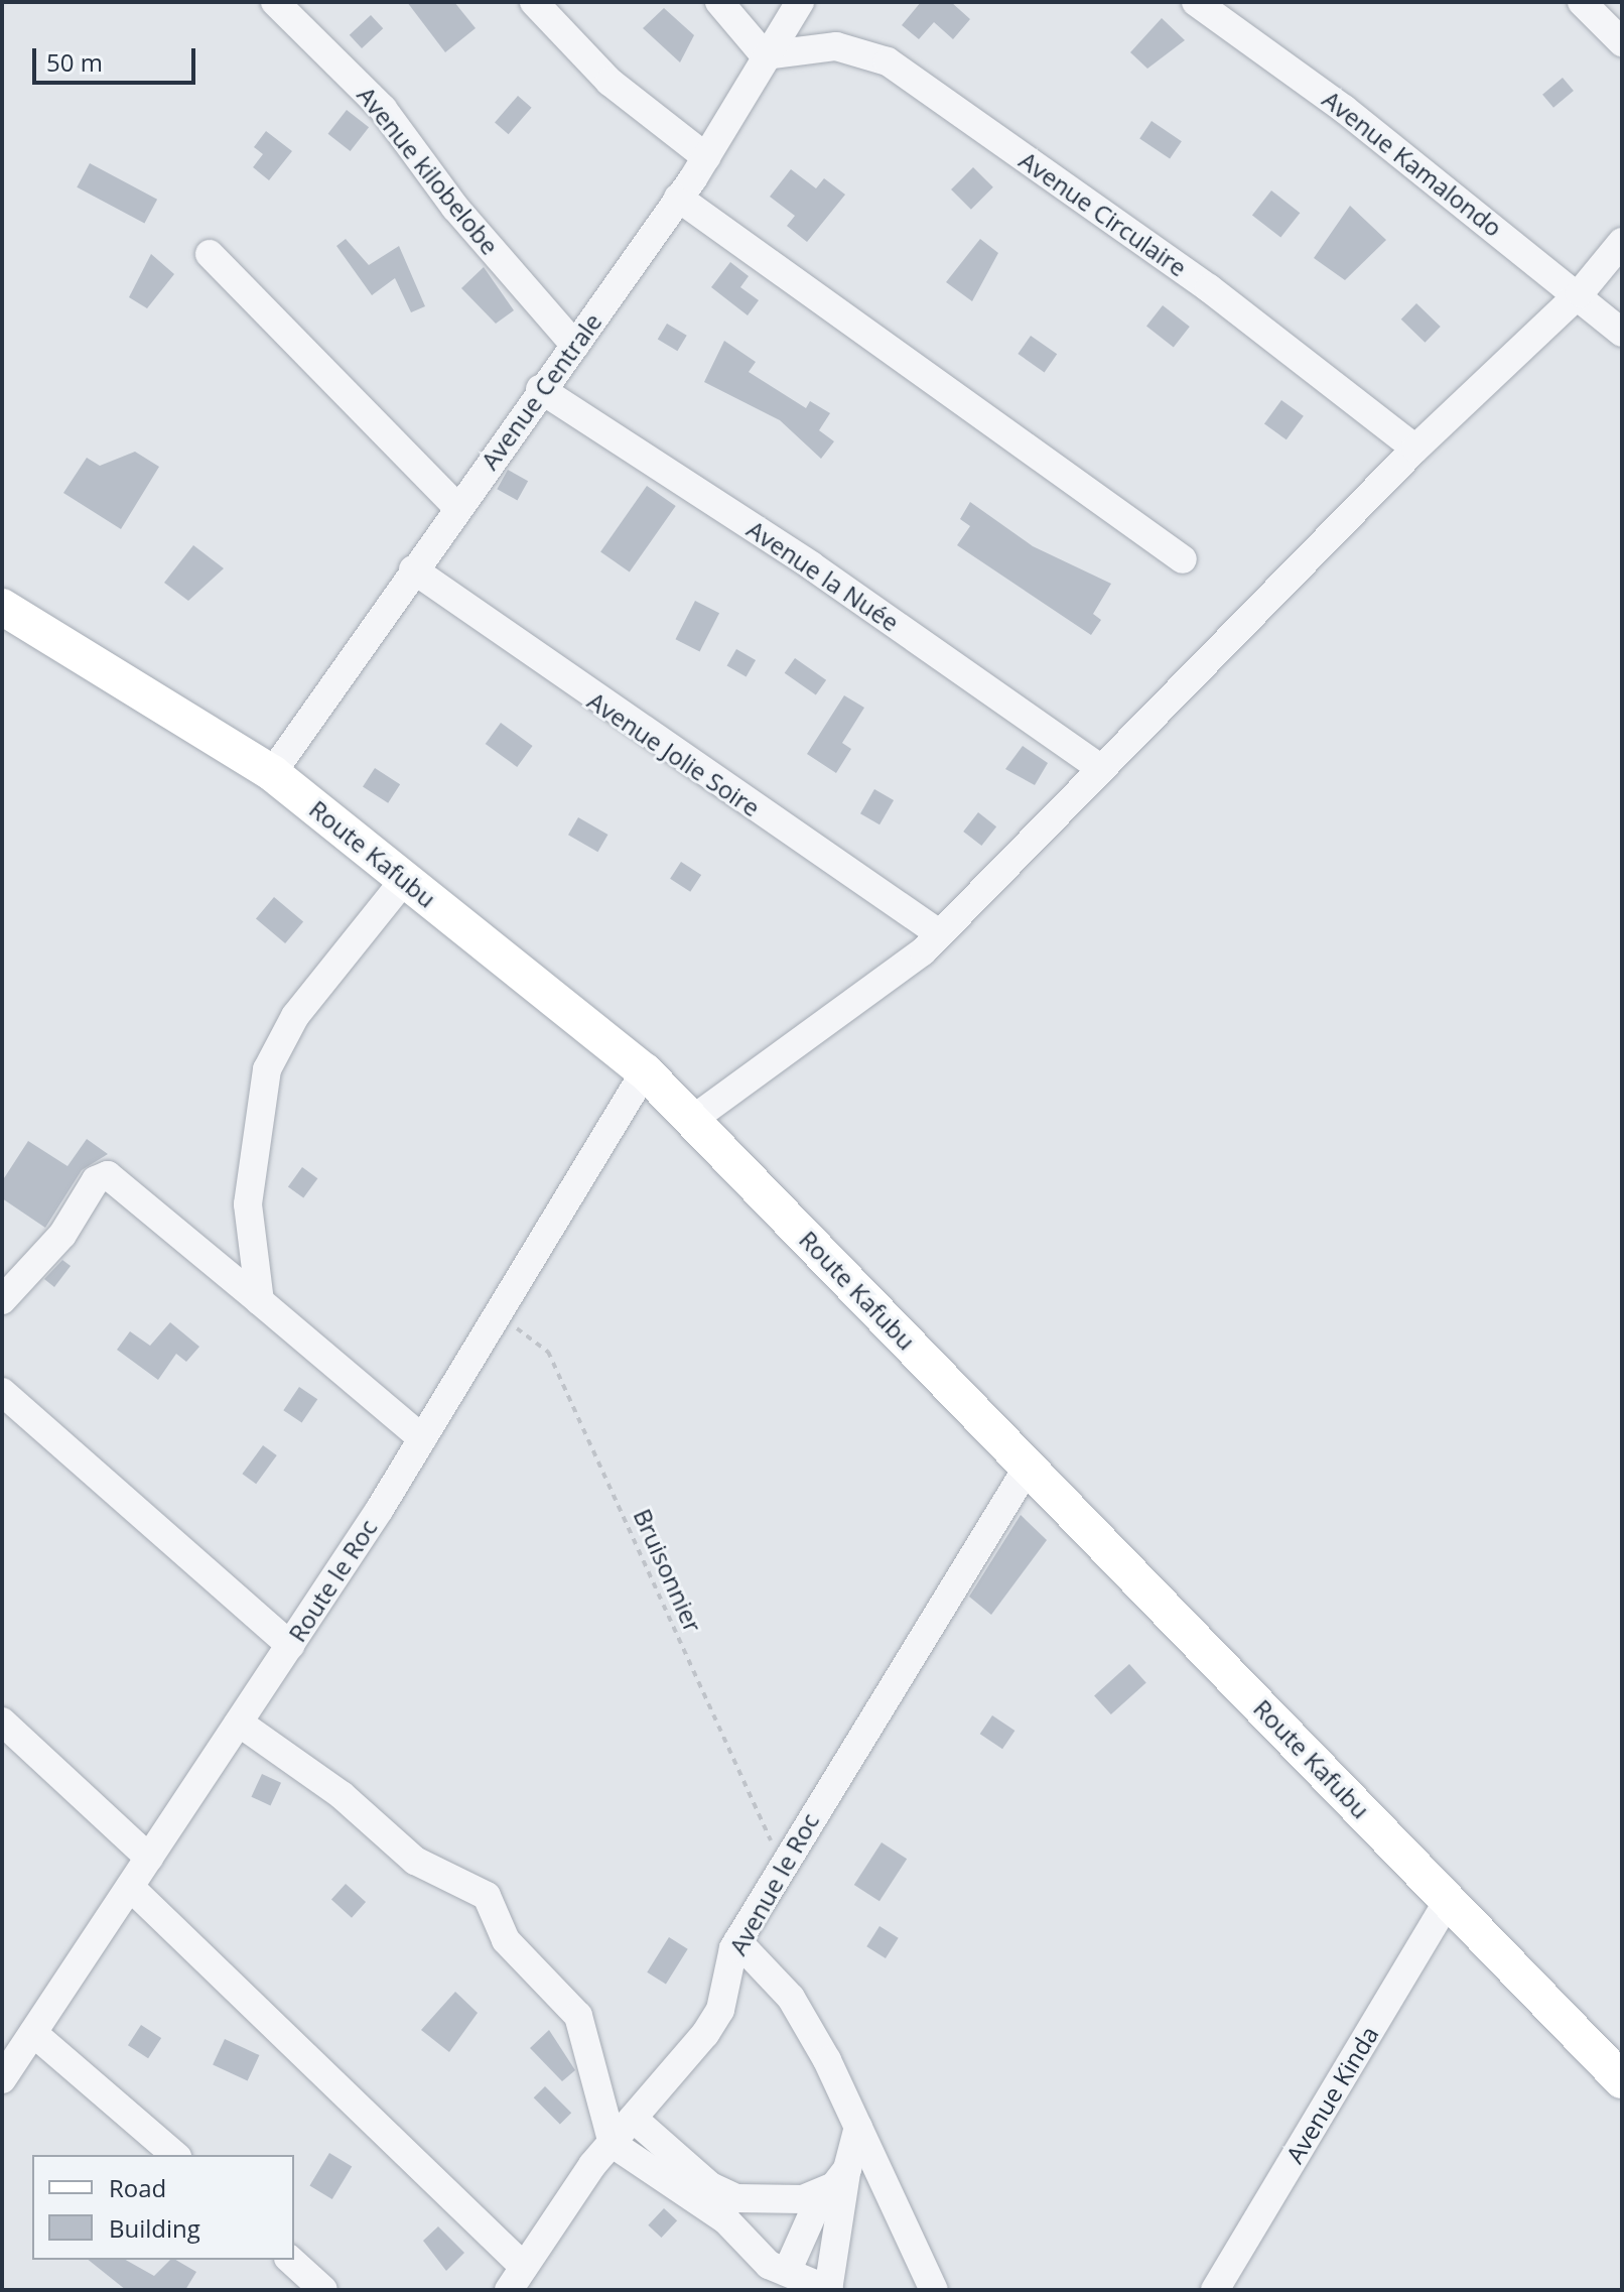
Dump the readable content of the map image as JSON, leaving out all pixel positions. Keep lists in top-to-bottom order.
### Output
{
  "streets": {
    "main road": ["Route Kafubu"],
    "street": [
      "Avenue Kamalondo",
      "Avenue kilobelobe",
      "Avenue Circulaire",
      "Avenue Centrale",
      "Avenue la Nuée",
      "Avenue Jolie Soire",
      "Route le Roc",
      "Avenue le Roc",
      "Avenue Kinda"
    ],
    "path": ["Bruisonnier"]
  },
  "crossings": [
    ["Avenue kilobelobe", "Avenue Centrale"],
    ["Avenue Circulaire", "Avenue Centrale"],
    ["Avenue Centrale", "Avenue la Nuée"],
    ["Avenue Centrale", "Avenue Jolie Soire"],
    ["Avenue Centrale", "Route Kafubu"],
    ["Route Kafubu", "Route le Roc"],
    ["Route Kafubu", "Avenue le Roc"],
    ["Route Kafubu", "Avenue Kinda"],
    ["Bruisonnier", "Route le Roc"],
    ["Bruisonnier", "Avenue le Roc"]
  ],
  "legend": ["Road", "Building"],
  "scale_bar": "50 m"
}
